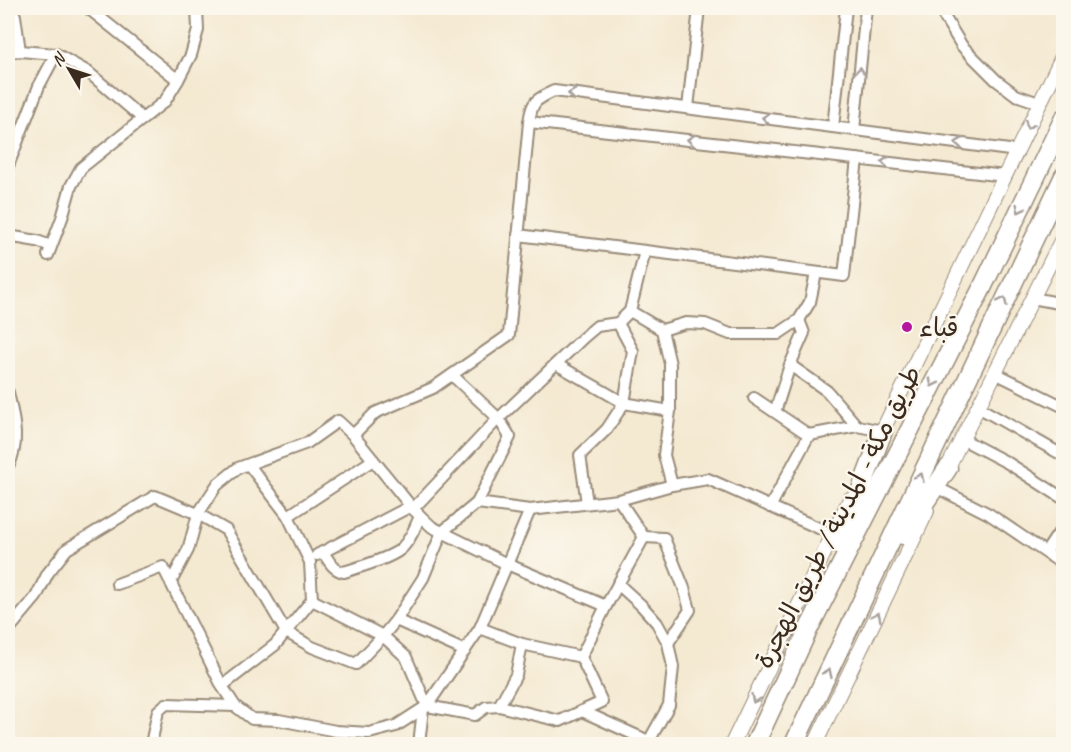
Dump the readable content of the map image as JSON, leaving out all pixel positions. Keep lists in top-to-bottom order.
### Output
{
  "streets": {
    "highway": ["طريق مكة - المدينة / طريق الهجرة"]
  },
  "places": ["قباء"],
  "north": "top left"
}
